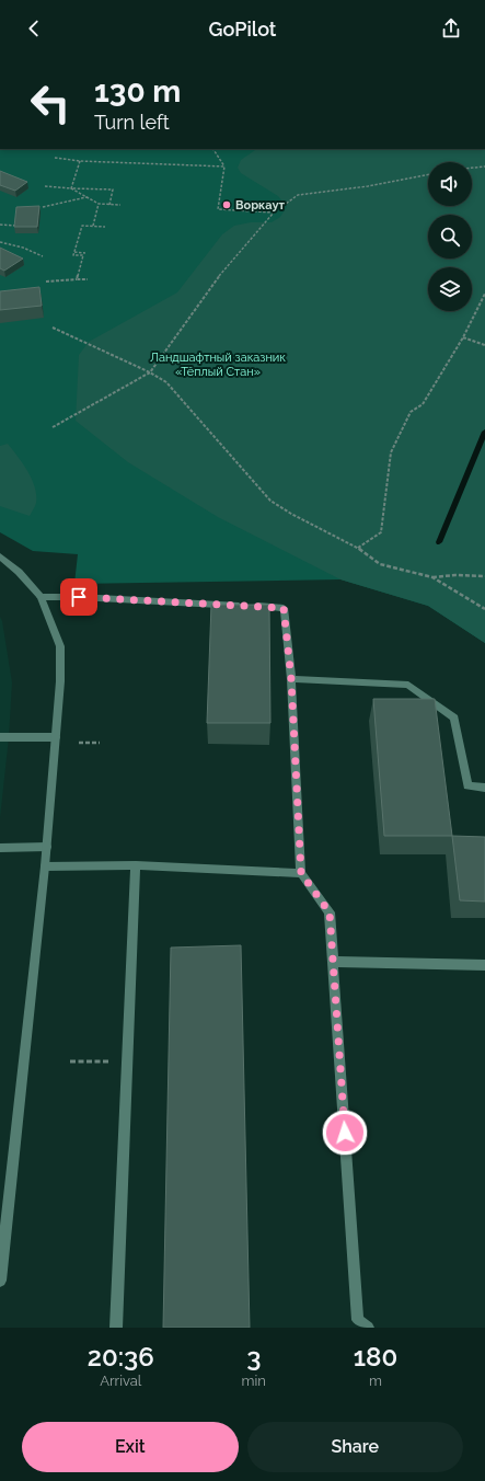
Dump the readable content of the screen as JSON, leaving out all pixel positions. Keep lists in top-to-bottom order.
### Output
{
  "parks": ["Ландшафтный заказник «Тёплый Стан»"],
  "places": ["Воркаут"],
  "page": {
    "header": "GoPilot",
    "turn": ["130 m", "Turn left"],
    "eta": [
      "20:36",
      "Arrival",
      "3",
      "min",
      "180",
      "m"
    ],
    "buttons": ["Exit", "Share"]
  }
}
